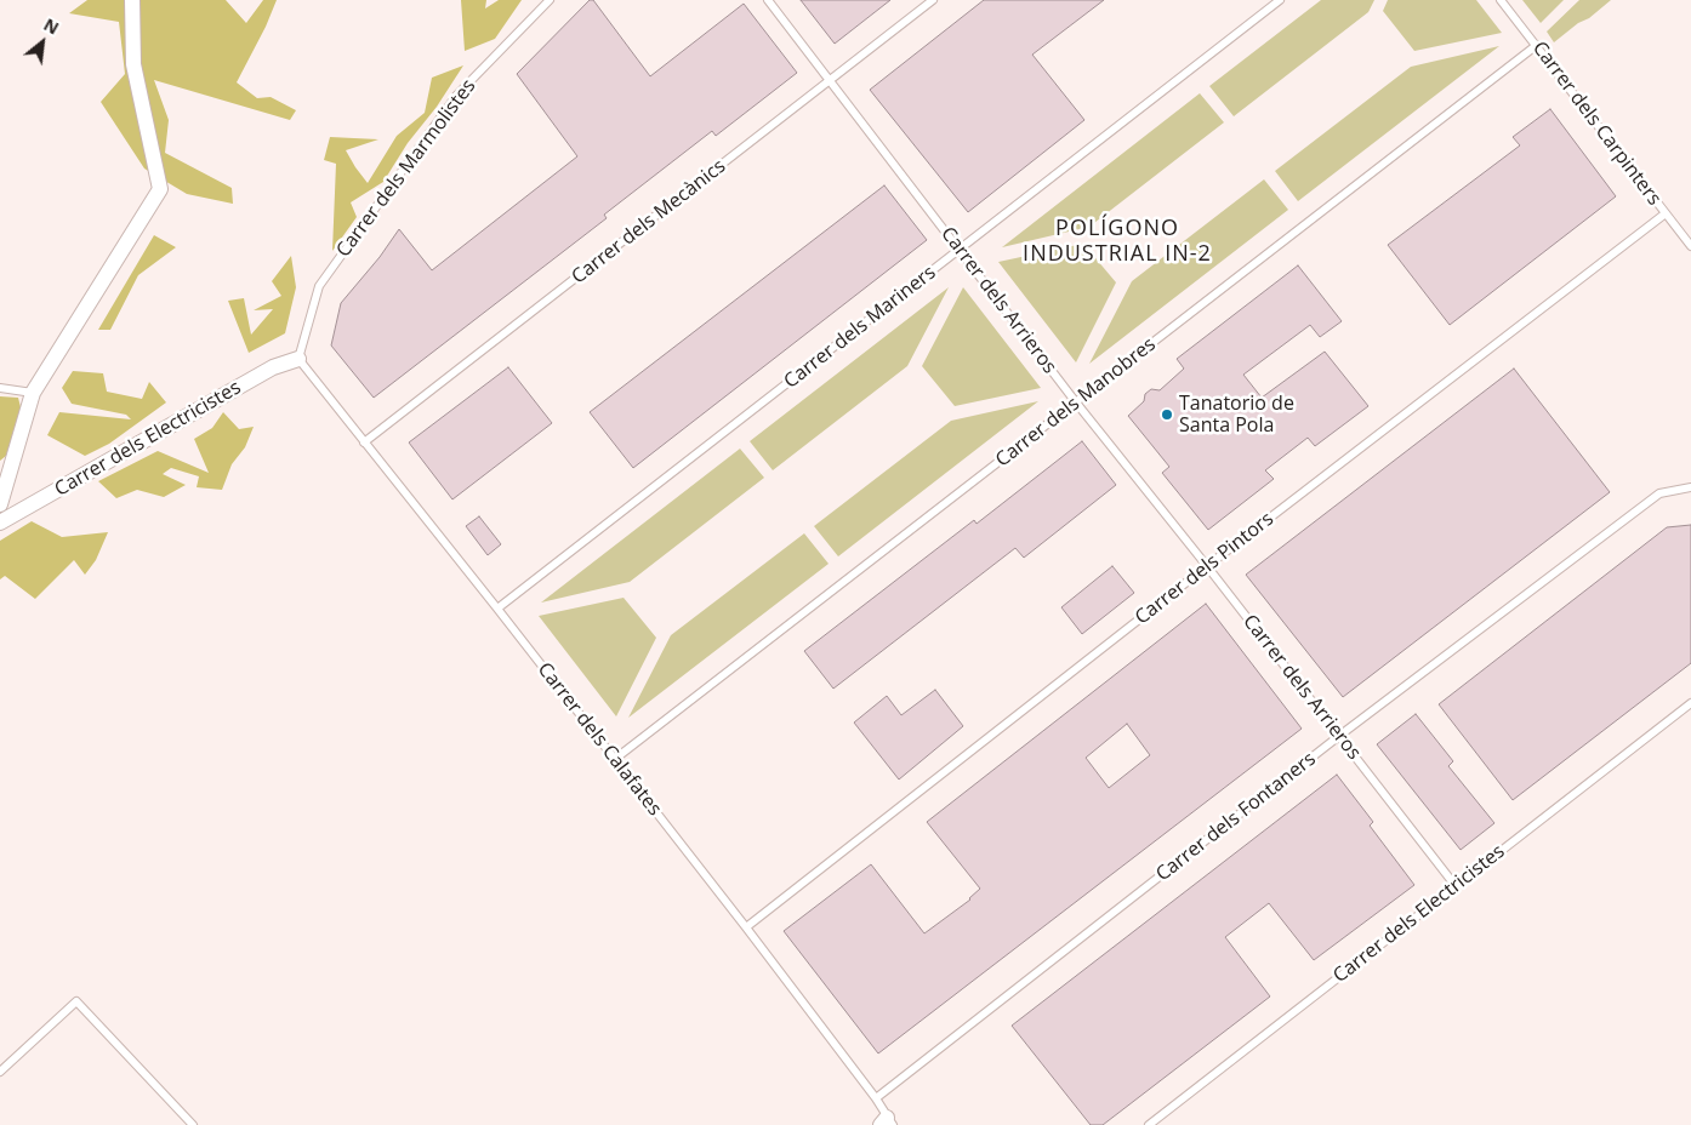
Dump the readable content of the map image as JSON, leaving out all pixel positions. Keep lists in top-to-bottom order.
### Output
{
  "streets": {
    "street": ["Carrer dels Electricistes"],
    "lane": [
      "Carrer dels Carpinters",
      "Carrer dels Marmolistes",
      "Carrer dels Mecànics",
      "Carrer dels Arrieros",
      "Carrer dels Mariners",
      "Carrer dels Manobres",
      "Carrer dels Pintors",
      "Carrer dels Calafates",
      "Carrer dels Fontaners"
    ]
  },
  "crossings": [
    ["Carrer dels Carpinters", "Carrer dels Manobres"],
    ["Carrer dels Carpinters", "Carrer dels Pintors"],
    ["Carrer dels Marmolistes", "Carrer dels Electricistes"],
    ["Carrer dels Marmolistes", "Carrer dels Calafates"],
    ["Carrer dels Mecànics", "Carrer dels Arrieros"],
    ["Carrer dels Mecànics", "Carrer dels Calafates"],
    ["Carrer dels Arrieros", "Carrer dels Mariners"],
    ["Carrer dels Arrieros", "Carrer dels Manobres"],
    ["Carrer dels Arrieros", "Carrer dels Electricistes"],
    ["Carrer dels Arrieros", "Carrer dels Pintors"],
    ["Carrer dels Arrieros", "Carrer dels Fontaners"],
    ["Carrer dels Mariners", "Carrer dels Calafates"],
    ["Carrer dels Manobres", "Carrer dels Calafates"],
    ["Carrer dels Electricistes", "Carrer dels Calafates"],
    ["Carrer dels Pintors", "Carrer dels Calafates"],
    ["Carrer dels Calafates", "Carrer dels Fontaners"]
  ],
  "districts": ["POLÍGONO INDUSTRIAL IN-2"],
  "places": ["Tanatorio de Santa Pola"],
  "north": "top right"
}
